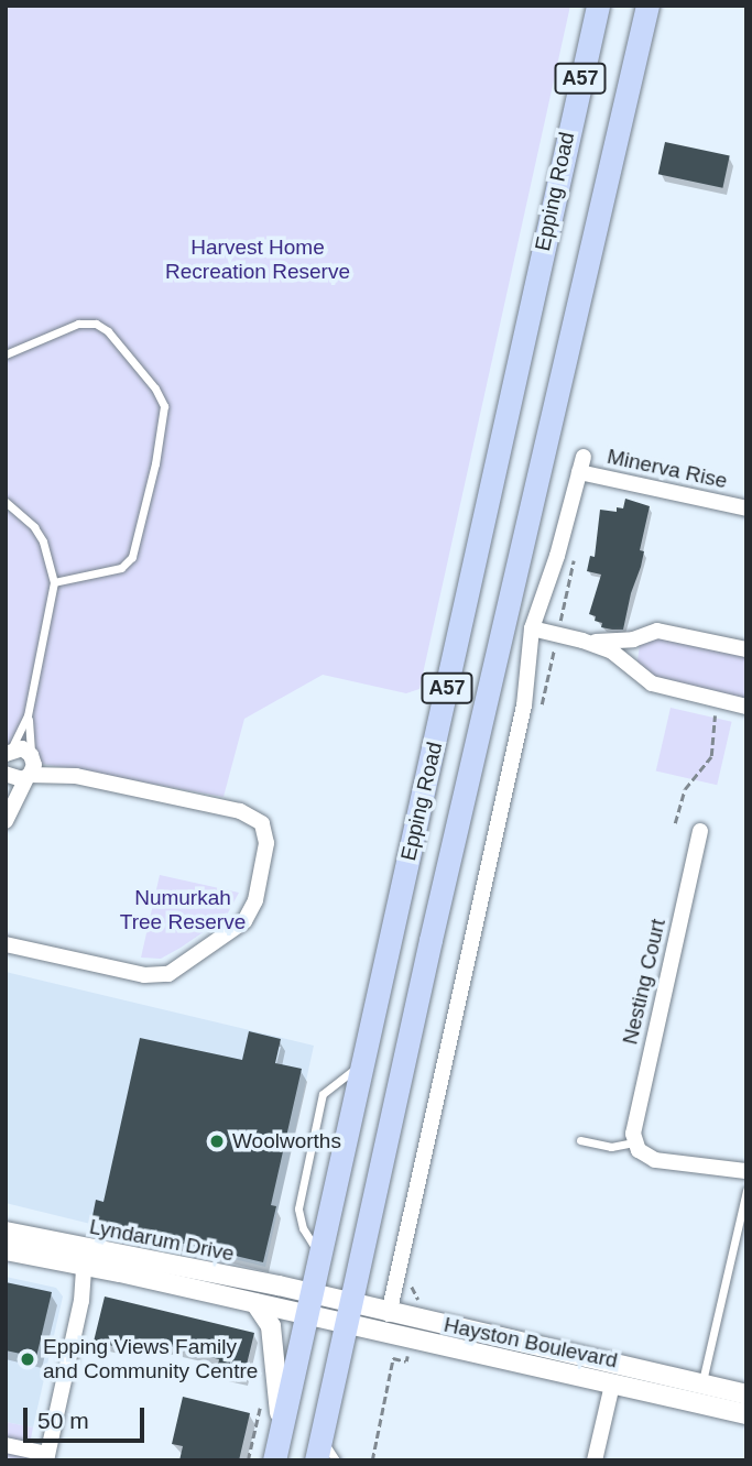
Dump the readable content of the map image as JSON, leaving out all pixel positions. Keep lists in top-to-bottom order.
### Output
{
  "streets": {
    "main road": ["A57", "Epping Road"],
    "street": [
      "Minerva Rise",
      "Nesting Court",
      "Lyndarum Drive",
      "Hayston Boulevard"
    ]
  },
  "crossings": [
    ["Epping Road", "Lyndarum Drive"],
    ["Epping Road", "Hayston Boulevard"],
    ["Lyndarum Drive", "Hayston Boulevard"]
  ],
  "parks": ["Harvest Home Recreation Reserve", "Numurkah Tree Reserve"],
  "places": ["Woolworths", "Epping Views Family and Community Centre"],
  "scale_bar": "50 m"
}
